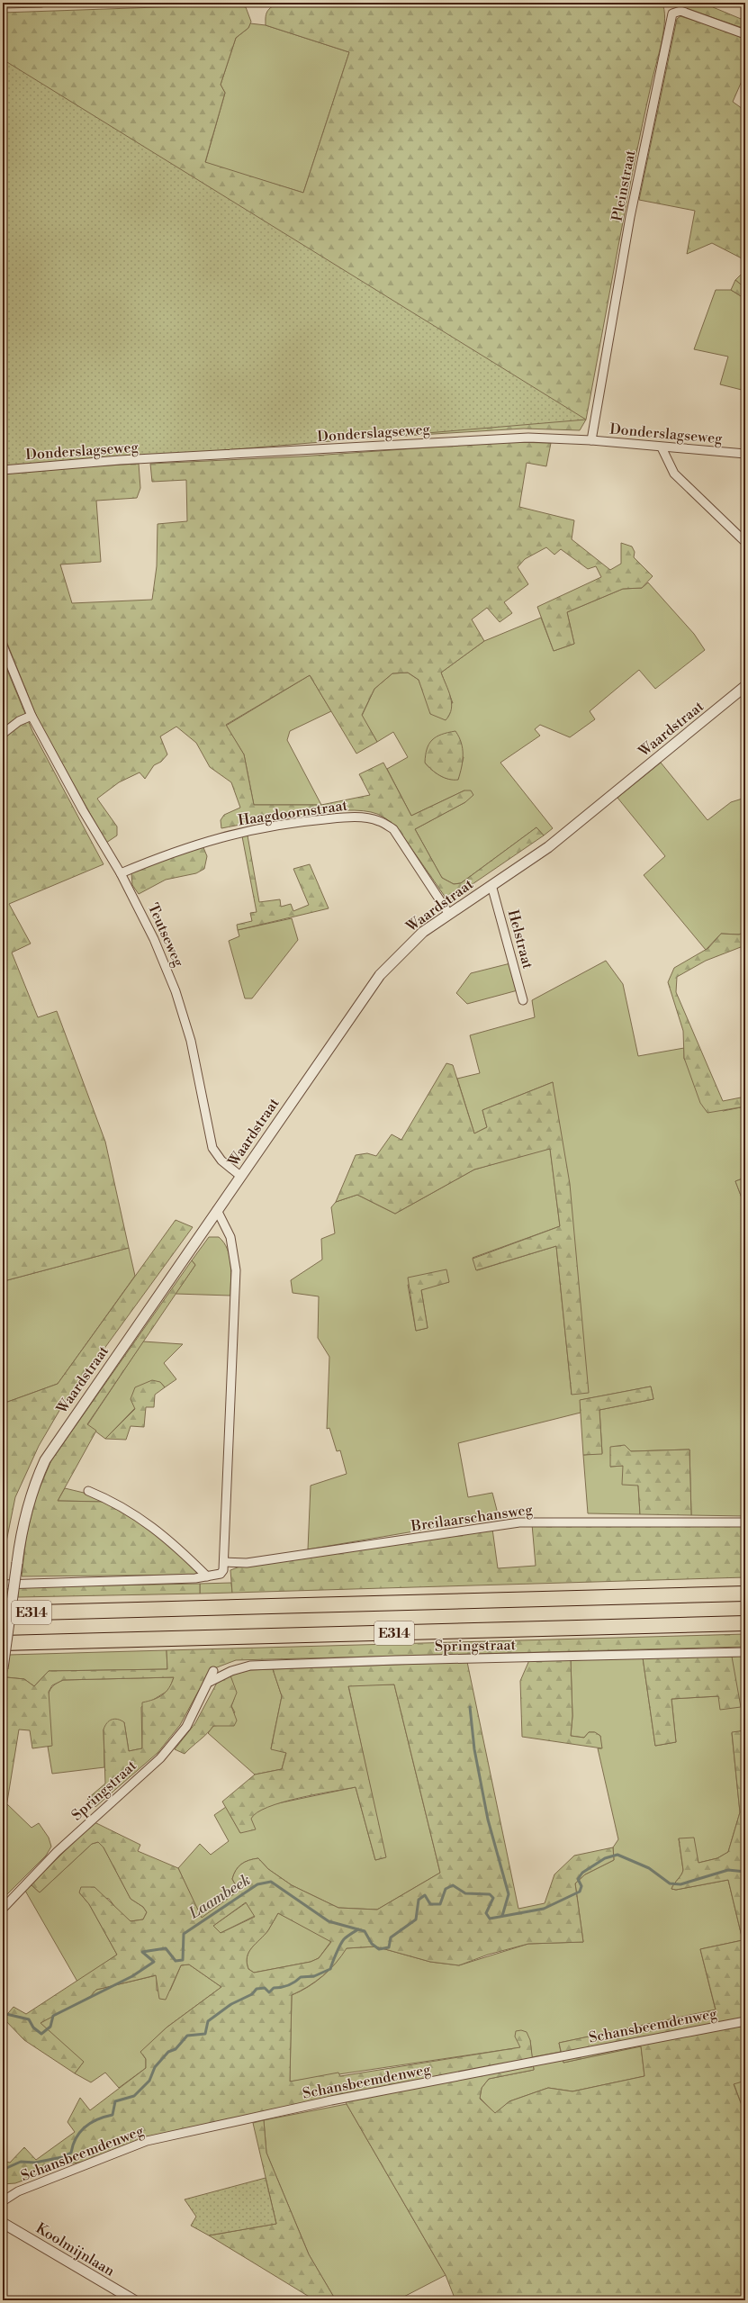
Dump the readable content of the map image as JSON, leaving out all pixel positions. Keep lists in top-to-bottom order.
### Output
{
  "streets": {
    "highway": ["E314"],
    "street": [
      "Pleinstraat",
      "Donderslagseweg",
      "Waardstraat",
      "Haagdoornstraat",
      "Teutseweg",
      "Helstraat",
      "Breilaarschansweg",
      "Springstraat",
      "Schansbeemdenweg",
      "Koolmijnlaan"
    ]
  },
  "crossings": [
    ["Pleinstraat", "Donderslagseweg"],
    ["Waardstraat", "Haagdoornstraat"],
    ["Waardstraat", "Teutseweg"],
    ["Waardstraat", "Helstraat"],
    ["Haagdoornstraat", "Teutseweg"]
  ],
  "water": ["Laambeek"]
}
